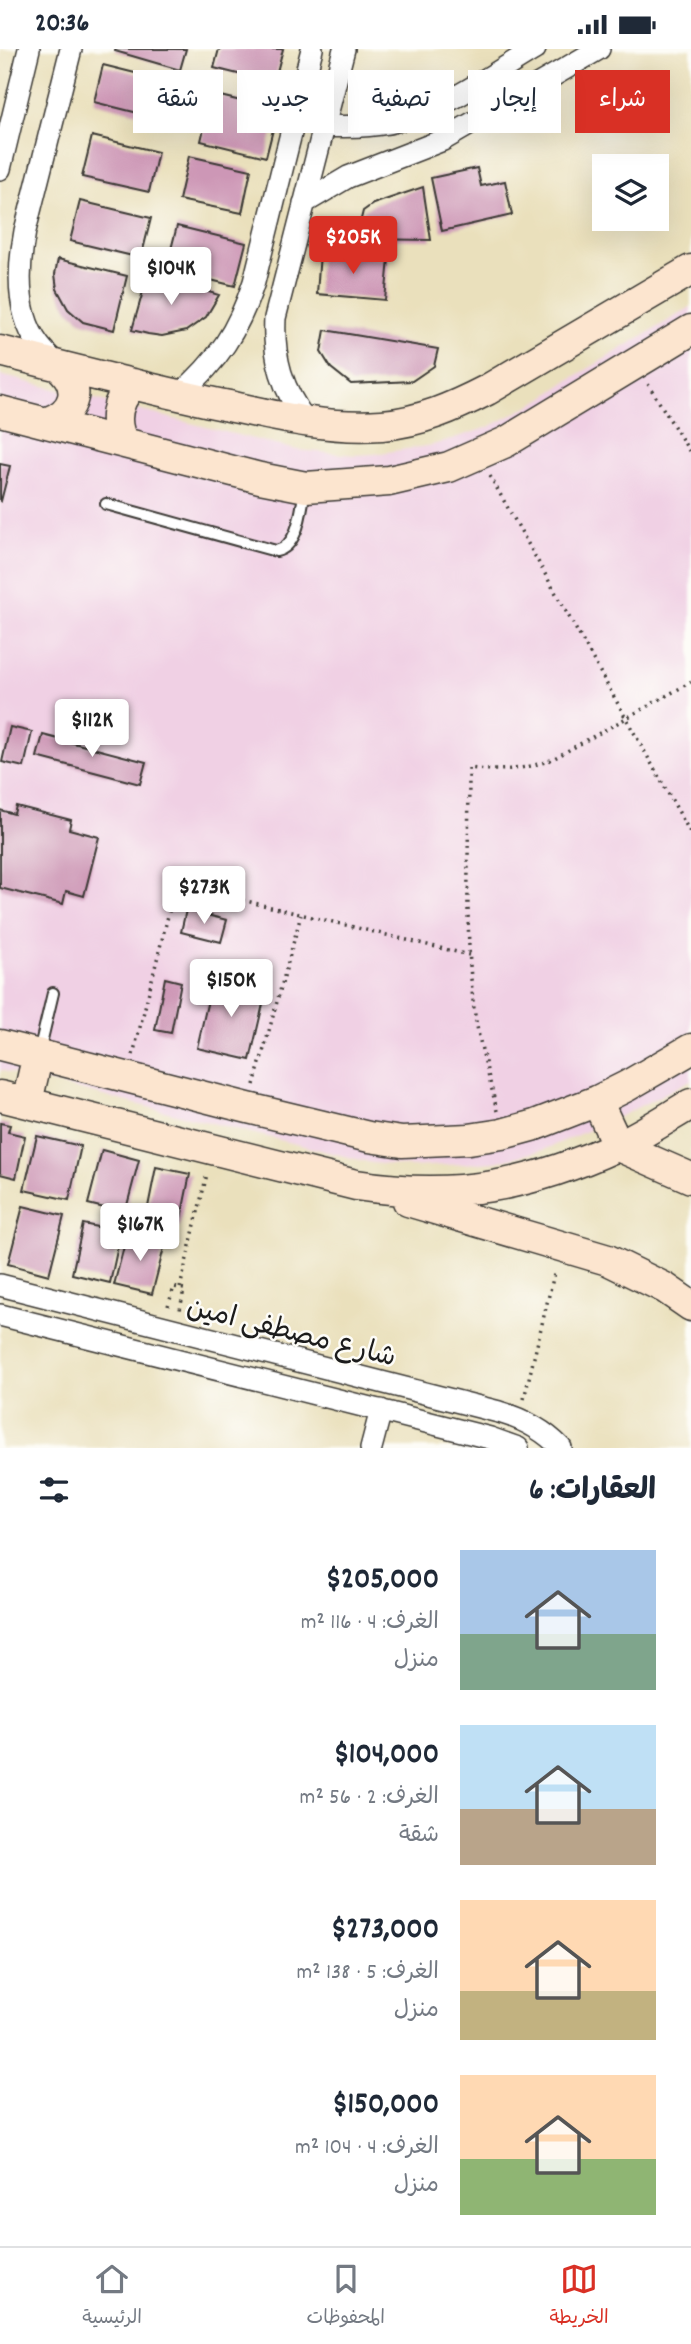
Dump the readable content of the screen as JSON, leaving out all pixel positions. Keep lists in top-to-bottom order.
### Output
{
  "streets": {
    "street": ["شارع مصطفى امين"]
  },
  "page": {
    "status": "20:36",
    "chip": [
      "شراء",
      "إيجار",
      "تصفية",
      "جديد",
      "شقة"
    ],
    "price": [
      "$205K",
      "$104K",
      "$112K",
      "$273K",
      "$150K",
      "$167K"
    ],
    "heading": "العقارات: 6",
    "list": [
      {
        "name": "$205,000",
        "note": "الغرف: 4 · 116 m² · منزل"
      },
      {
        "name": "$104,000",
        "note": "الغرف: 2 · 56 m² · شقة"
      },
      {
        "name": "$273,000",
        "note": "الغرف: 5 · 138 m² · منزل"
      },
      {
        "name": "$150,000",
        "note": "الغرف: 4 · 104 m² · منزل"
      }
    ],
    "tabs": ["الخريطة", "المحفوظات", "الرئيسية"]
  }
}
